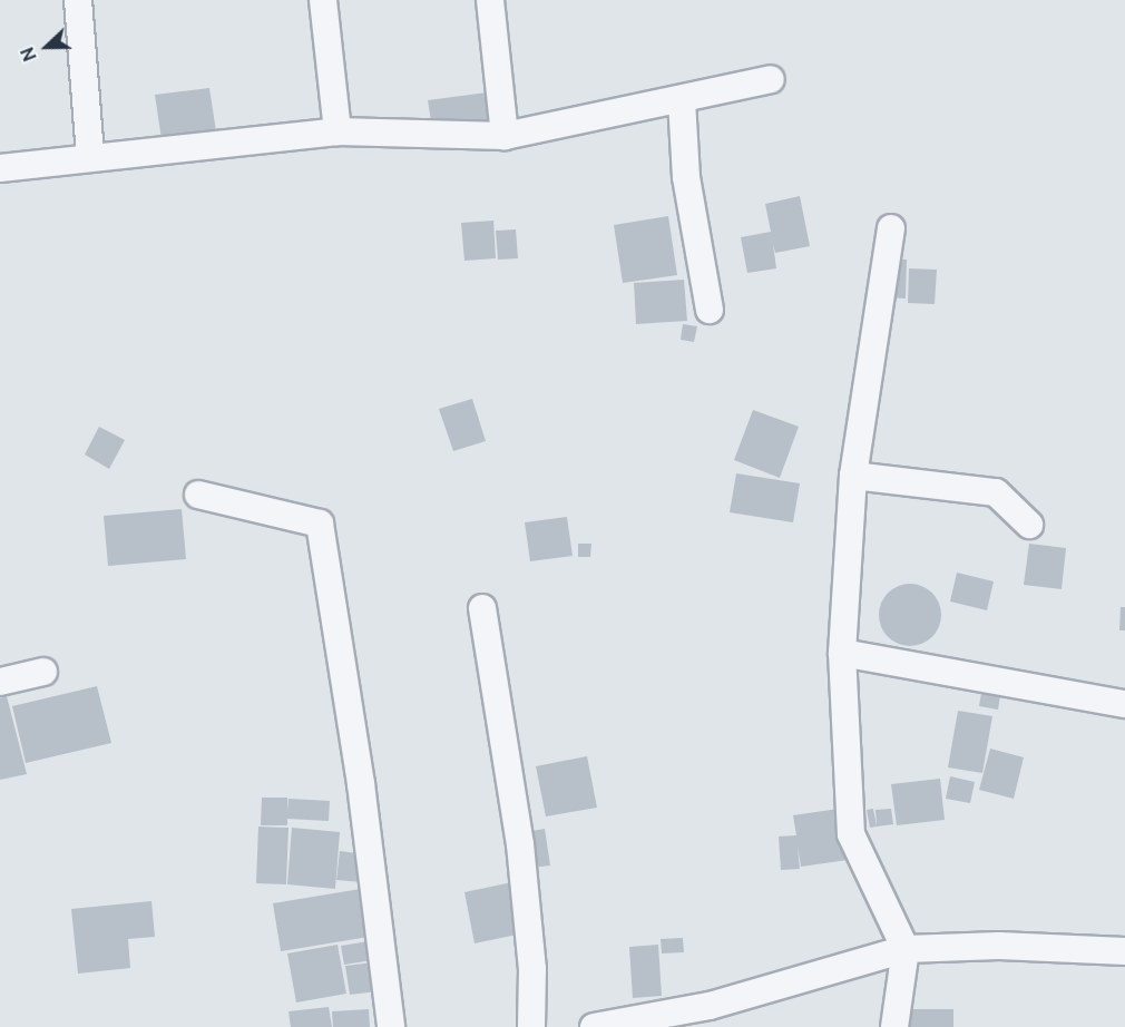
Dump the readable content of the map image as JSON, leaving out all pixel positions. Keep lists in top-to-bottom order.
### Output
{
  "north": "left"
}
